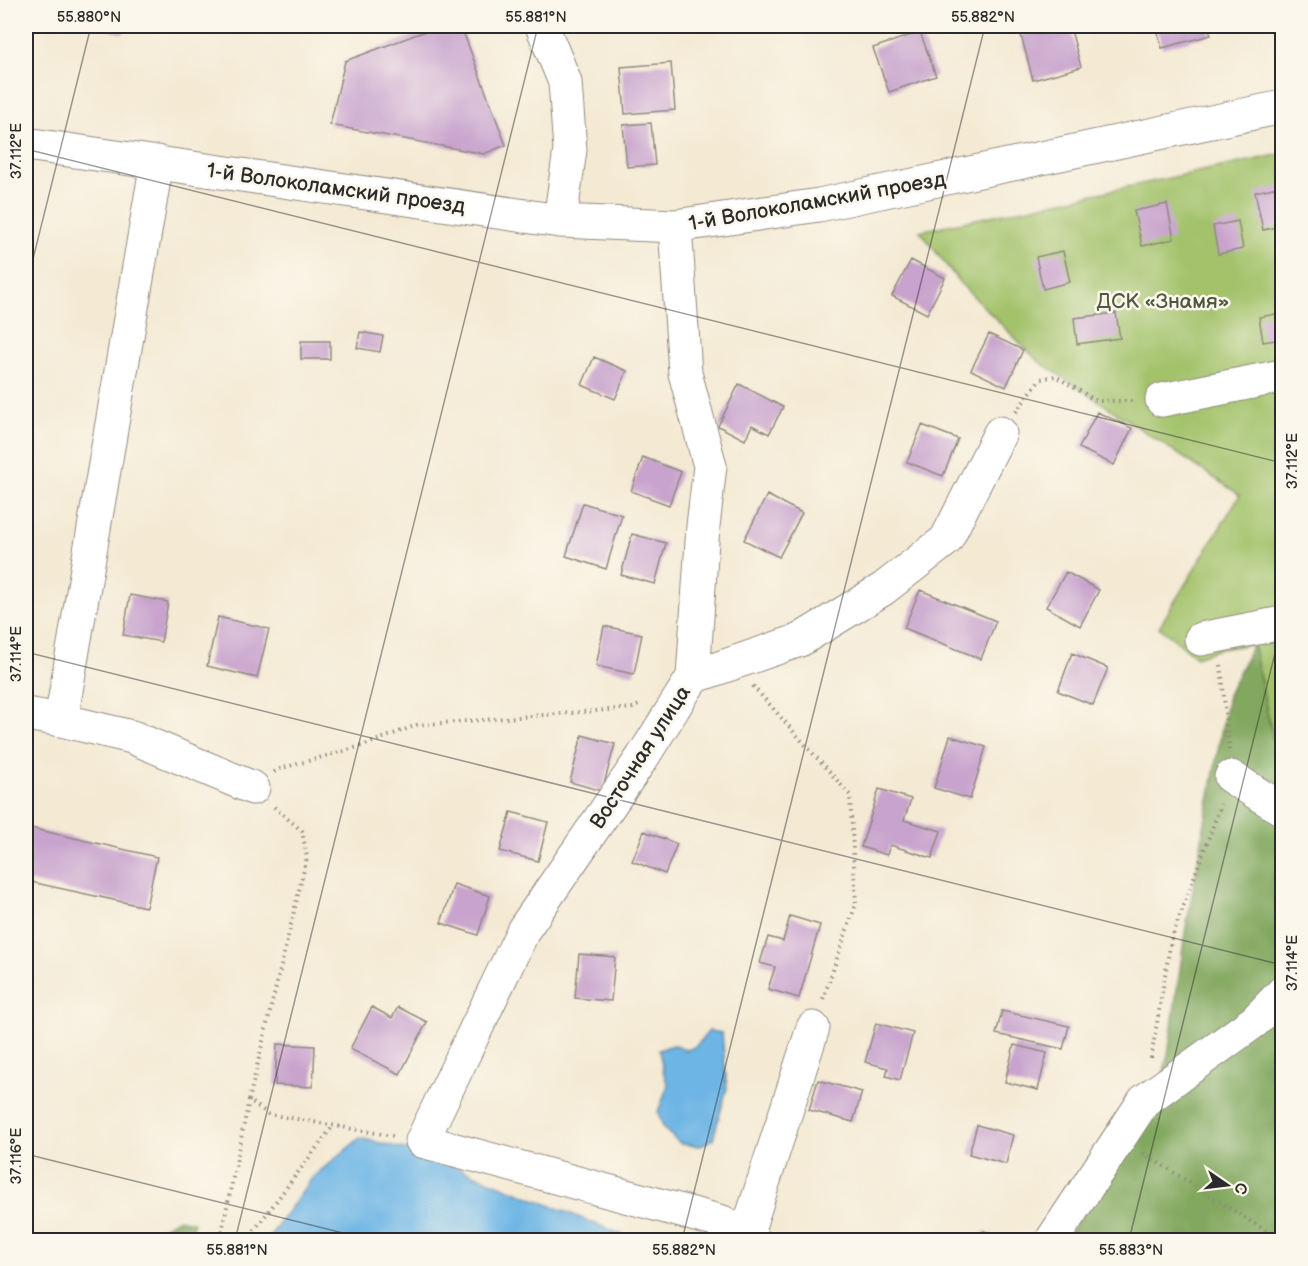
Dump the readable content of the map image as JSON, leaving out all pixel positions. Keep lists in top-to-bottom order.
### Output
{
  "streets": {
    "street": ["1-й Волоколамский проезд", "Восточная улица"]
  },
  "crossings": [
    ["1-й Волоколамский проезд", "Восточная улица"]
  ],
  "parks": ["ДСК «Знамя»"],
  "north": "right",
  "coordinates": [
    "55.880°N",
    "55.881°N",
    "55.882°N",
    "37.112°E",
    "37.114°E",
    "37.116°E",
    "55.883°N"
  ]
}
